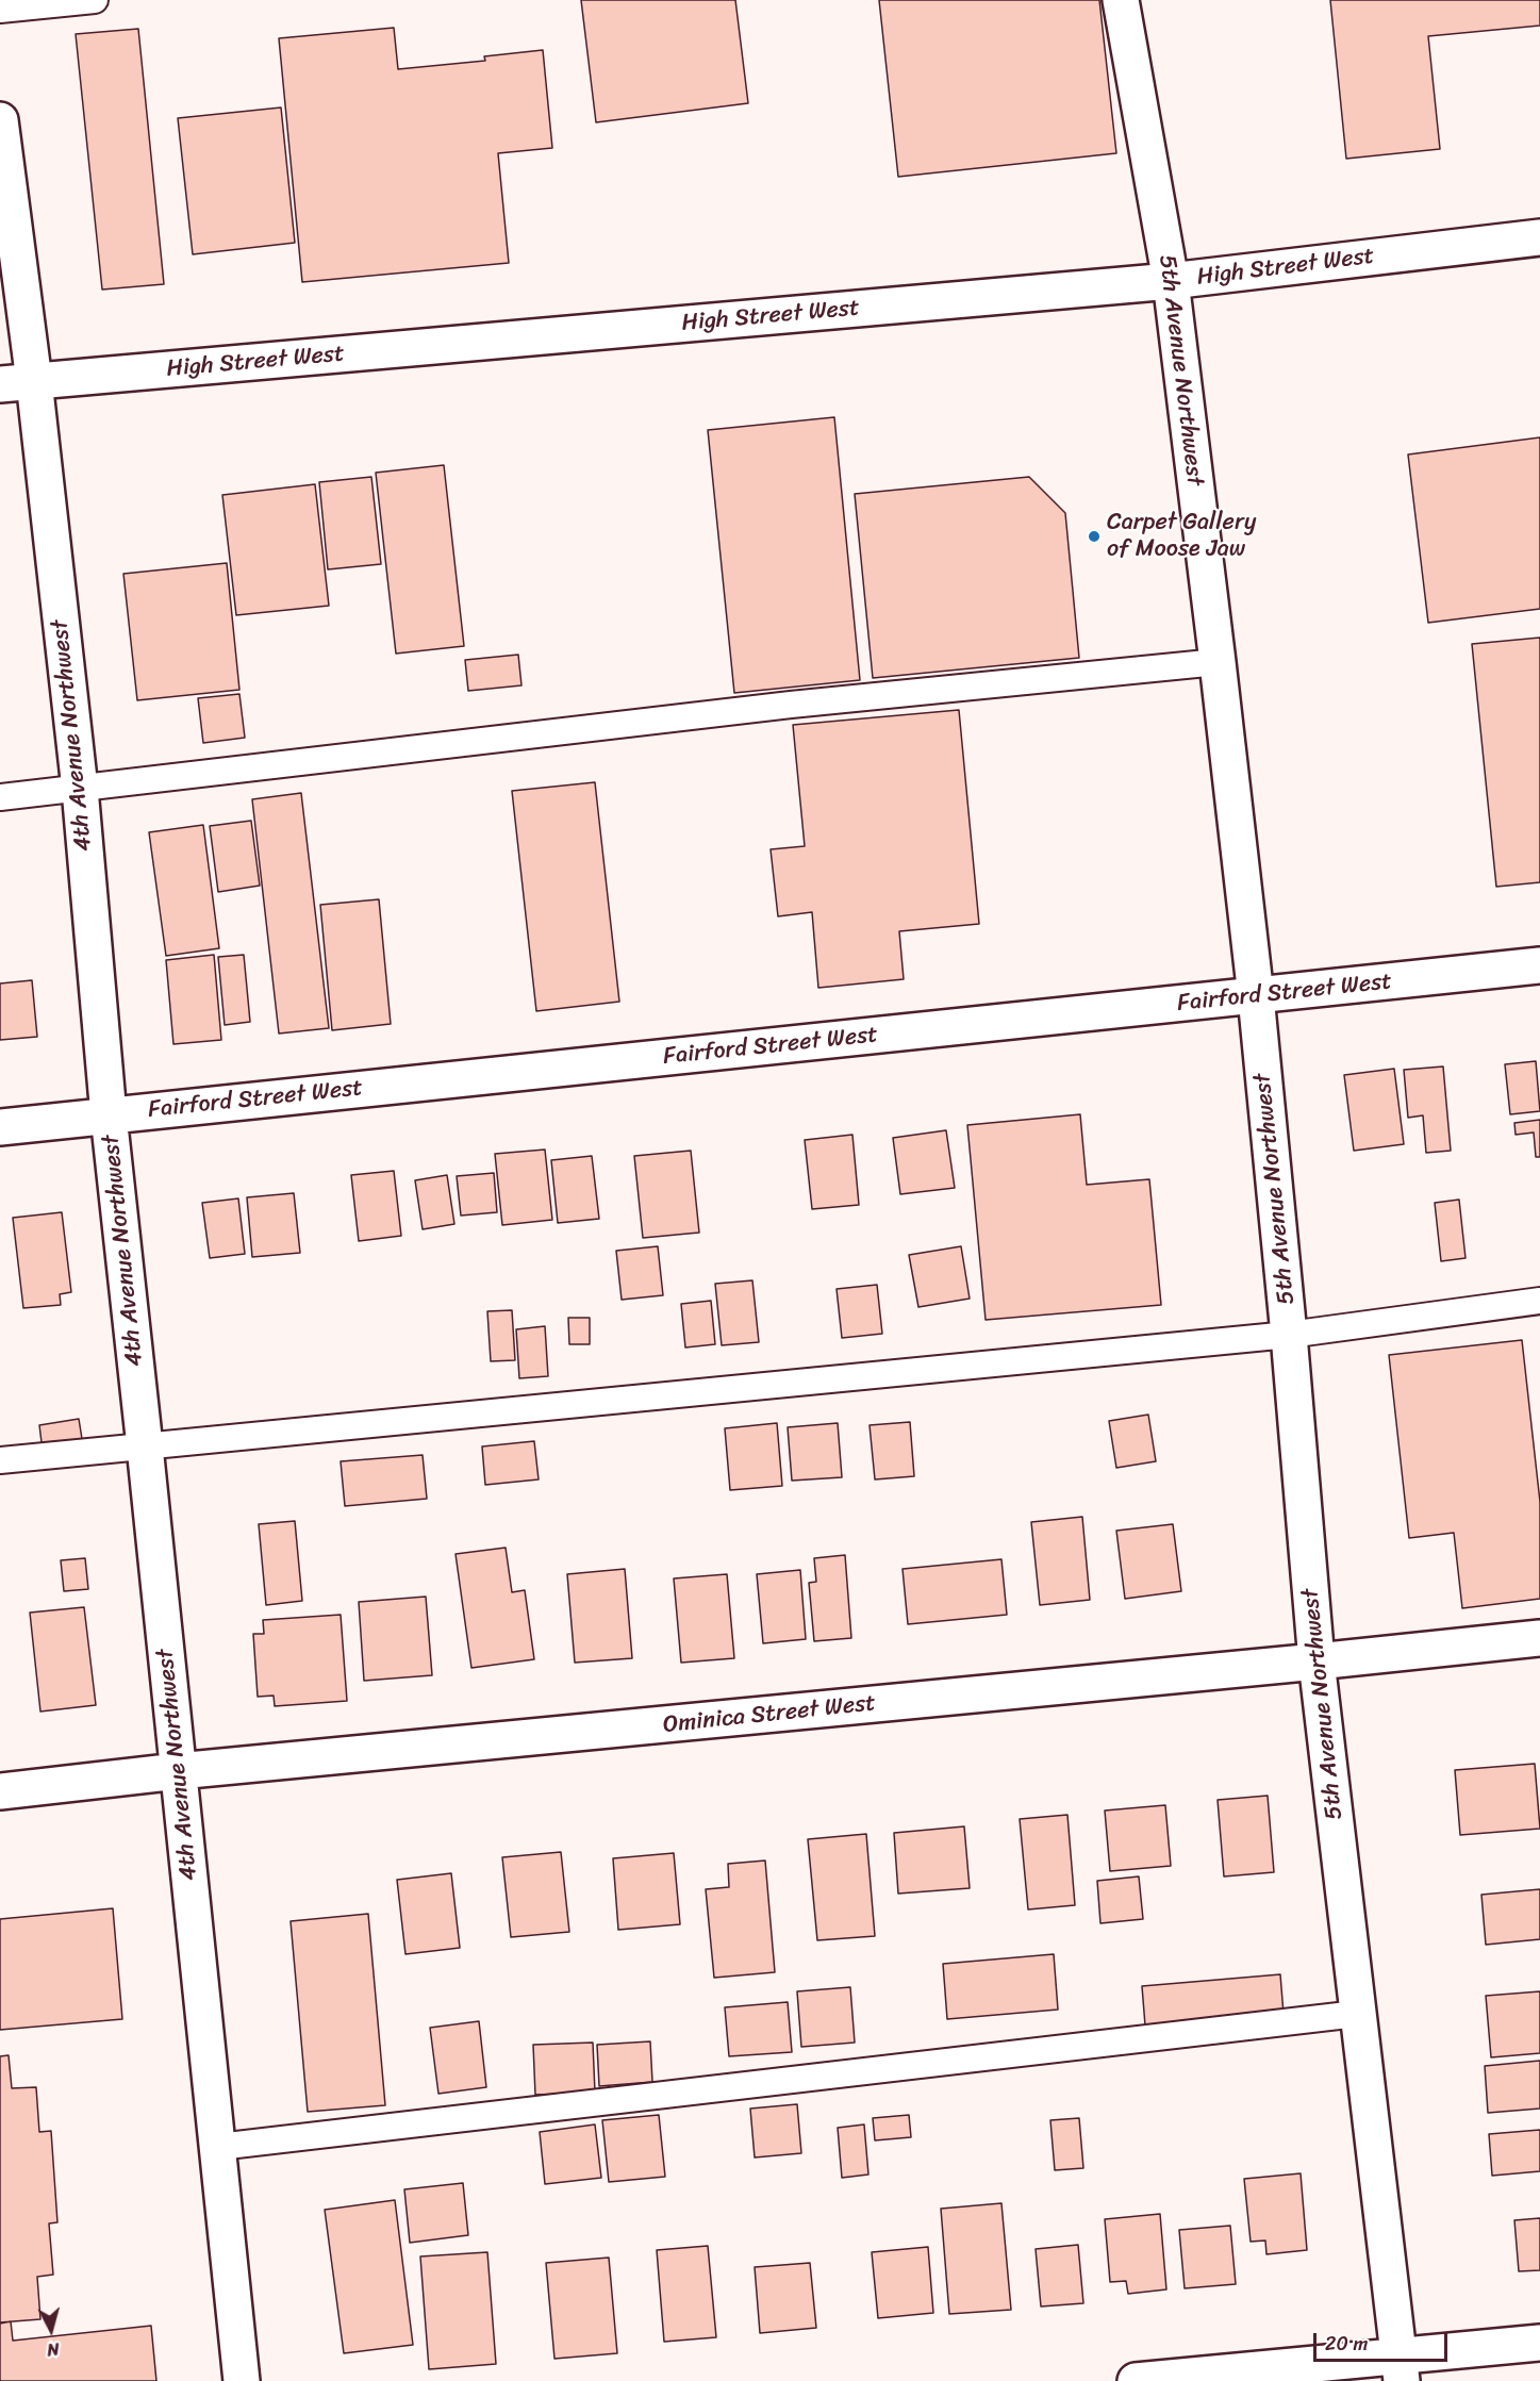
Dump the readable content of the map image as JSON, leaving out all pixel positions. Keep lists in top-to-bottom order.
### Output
{
  "streets": {
    "street": [
      "High Street West",
      "5th Avenue Northwest",
      "4th Avenue Northwest",
      "Fairford Street West",
      "Ominica Street West"
    ]
  },
  "crossings": [
    ["High Street West", "5th Avenue Northwest"],
    ["High Street West", "4th Avenue Northwest"],
    ["5th Avenue Northwest", "Fairford Street West"],
    ["5th Avenue Northwest", "Ominica Street West"],
    ["4th Avenue Northwest", "Fairford Street West"],
    ["4th Avenue Northwest", "Ominica Street West"]
  ],
  "places": ["Carpet Gallery of Moose Jaw"],
  "scale_bar": "20 m",
  "north": "bottom"
}
